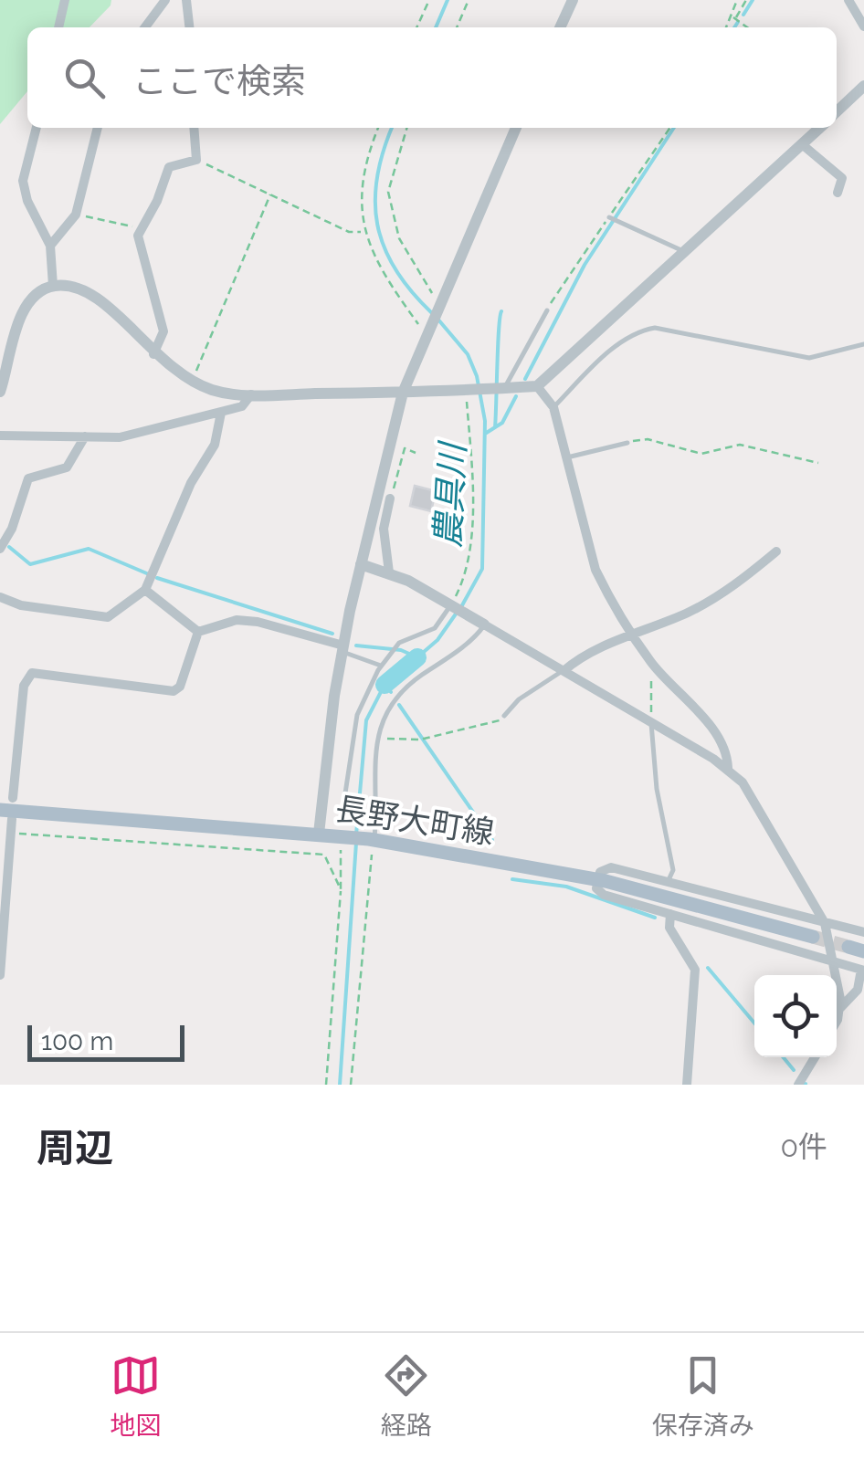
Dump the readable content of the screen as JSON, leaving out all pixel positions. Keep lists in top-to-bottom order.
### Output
{
  "streets": {
    "main road": ["長野大町線"]
  },
  "water": ["農具川"],
  "scale_bar": "100 m",
  "page": {
    "search": "ここで検索",
    "scale": "100 m",
    "heading": ["周辺", "0件"],
    "nav": ["地図", "経路", "保存済み"]
  }
}
